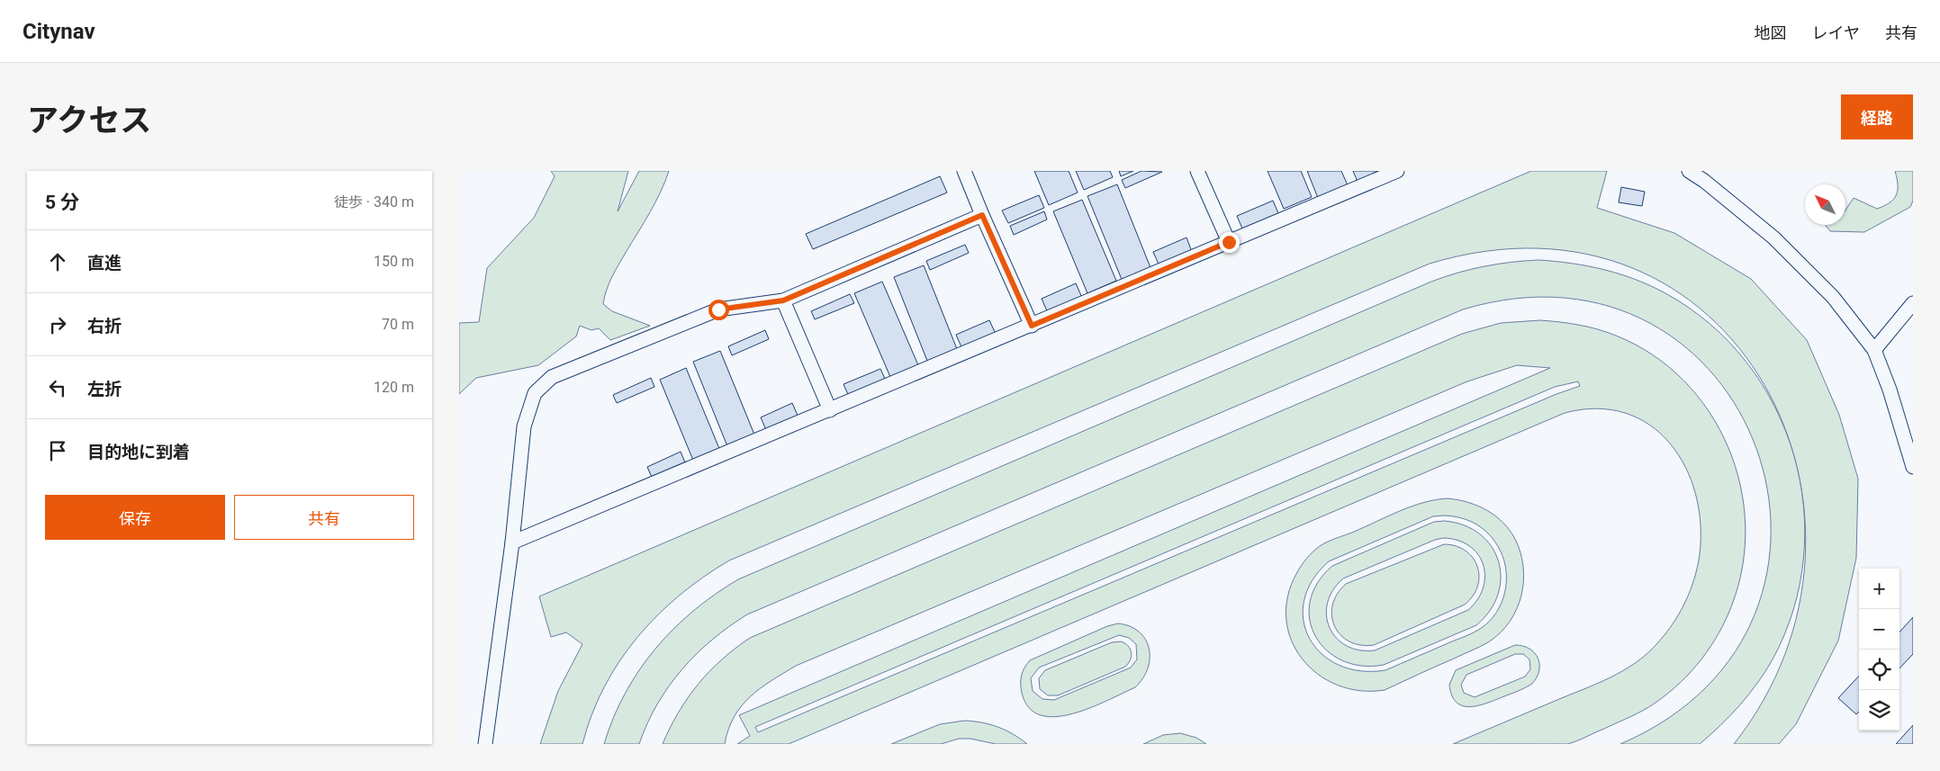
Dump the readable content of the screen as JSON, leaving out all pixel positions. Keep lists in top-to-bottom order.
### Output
{
  "north": "top left",
  "page": {
    "header": "Citynav",
    "nav": ["地図", "レイヤ", "共有"],
    "title": "アクセス",
    "buttons": [
      "経路",
      ["保存", "共有"]
    ],
    "heading": ["5 分", "徒歩 · 340 m"],
    "list": [
      ["直進", "150 m"],
      ["右折", "70 m"],
      ["左折", "120 m"],
      "目的地に到着"
    ],
    "map_buttons": ["+", "−"]
  }
}
